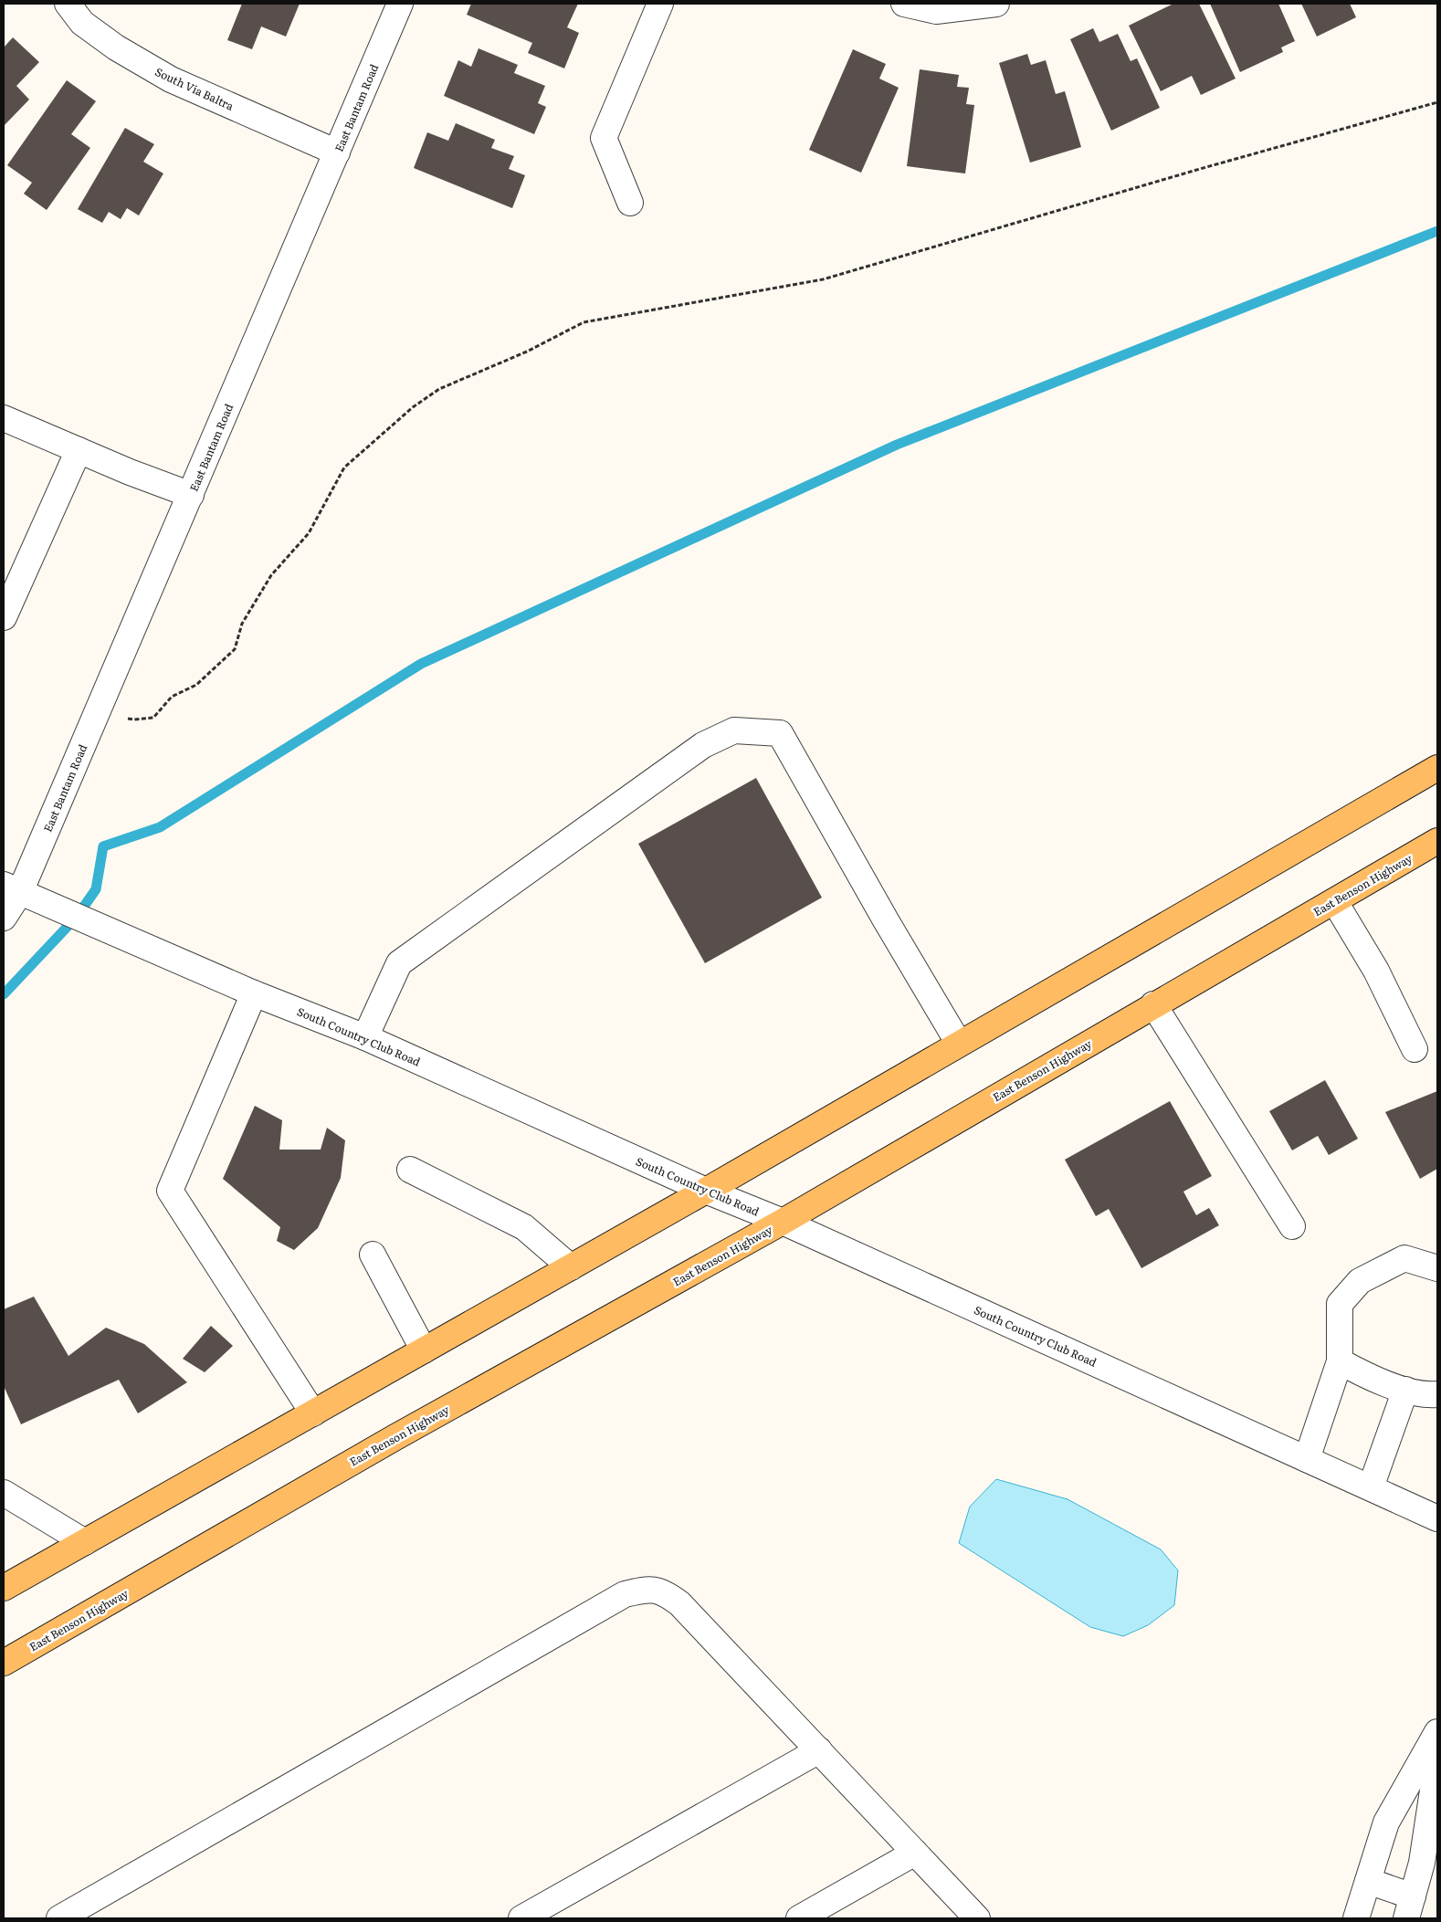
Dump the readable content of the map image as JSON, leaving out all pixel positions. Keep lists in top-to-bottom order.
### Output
{
  "streets": {
    "main road": ["East Benson Highway"],
    "street": ["South Via Baltra", "East Bantam Road", "South Country Club Road"]
  },
  "crossings": [
    ["South Via Baltra", "East Bantam Road"],
    ["East Bantam Road", "South Country Club Road"],
    ["East Benson Highway", "South Country Club Road"]
  ]
}
